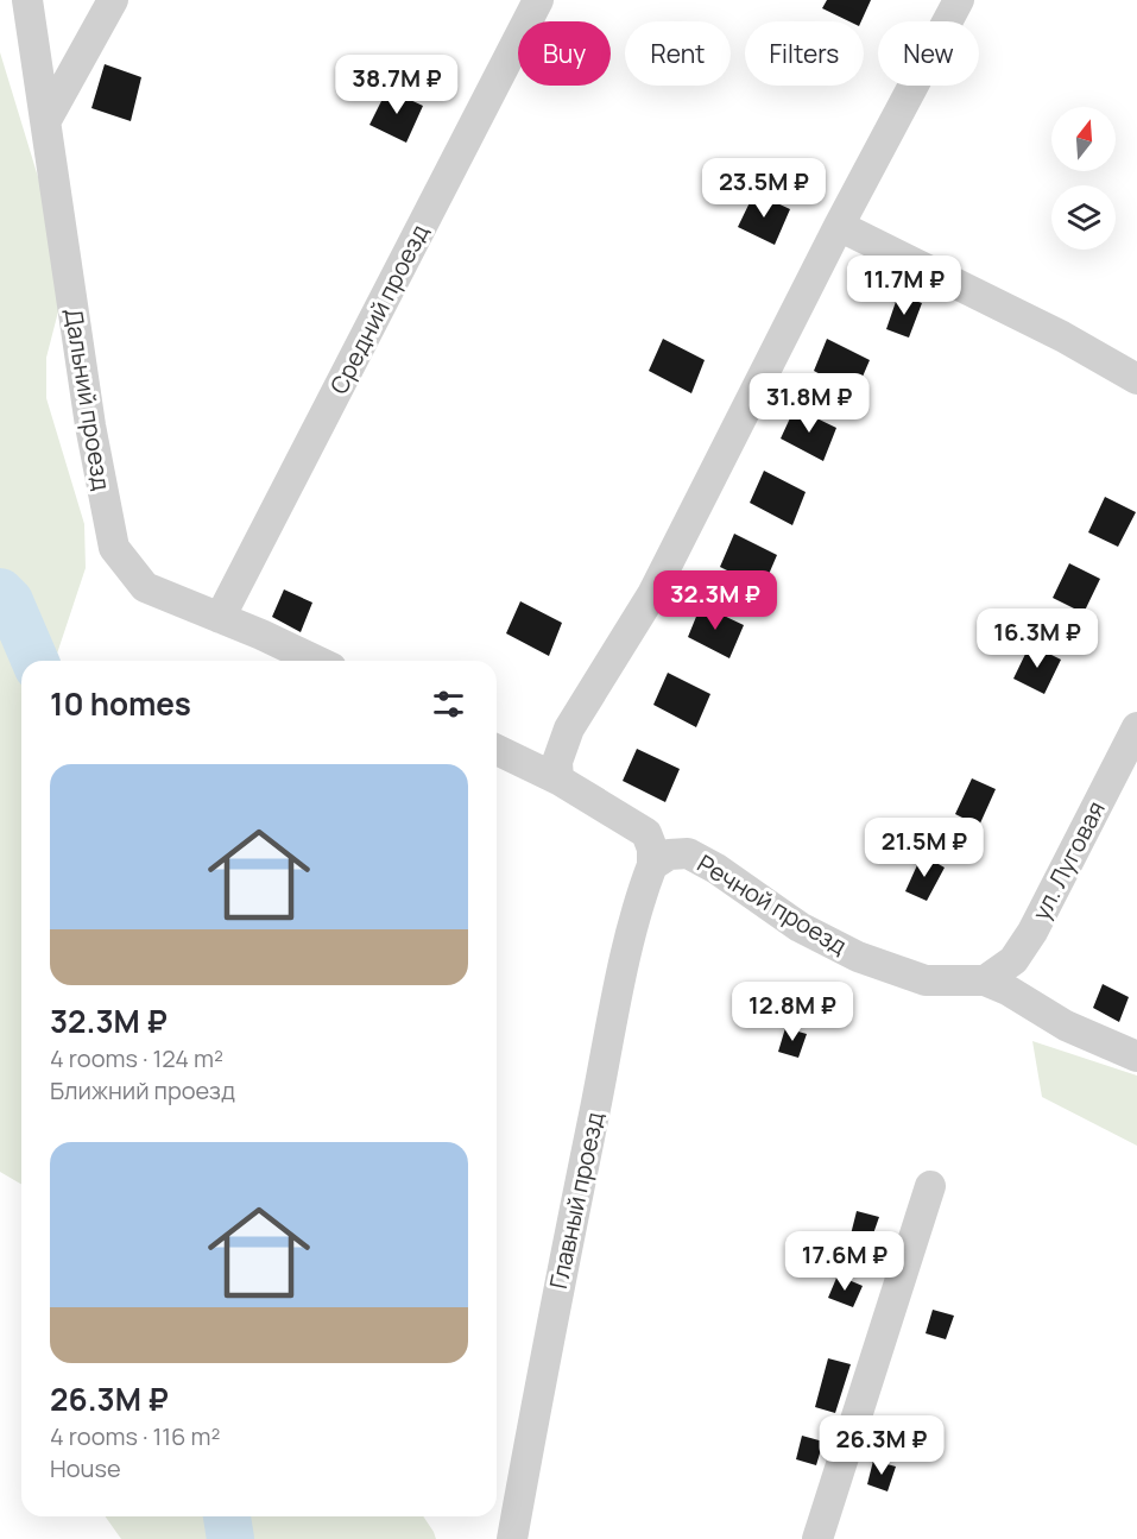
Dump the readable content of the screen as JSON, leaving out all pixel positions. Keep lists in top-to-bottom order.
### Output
{
  "streets": {
    "street": [
      "Средний проезд",
      "Дальний проезд",
      "ул. Луговая",
      "Речной проезд",
      "Главный проезд"
    ]
  },
  "crossings": [
    ["Средний проезд", "Дальний проезд"],
    ["ул. Луговая", "Речной проезд"],
    ["Речной проезд", "Главный проезд"]
  ],
  "north": "top",
  "page": {
    "chip": [
      "Buy",
      "Rent",
      "Filters",
      "New"
    ],
    "price": [
      "38.7M ₽",
      "23.5M ₽",
      "11.7M ₽",
      "31.8M ₽",
      "32.3M ₽",
      "16.3M ₽",
      "21.5M ₽",
      "12.8M ₽",
      "17.6M ₽",
      "26.3M ₽"
    ],
    "heading": "10 homes",
    "list": [
      {
        "name": "32.3M ₽",
        "note": "4 rooms · 124 m² · Ближний проезд"
      },
      {
        "name": "26.3M ₽",
        "note": "4 rooms · 116 m² · House"
      }
    ]
  }
}
